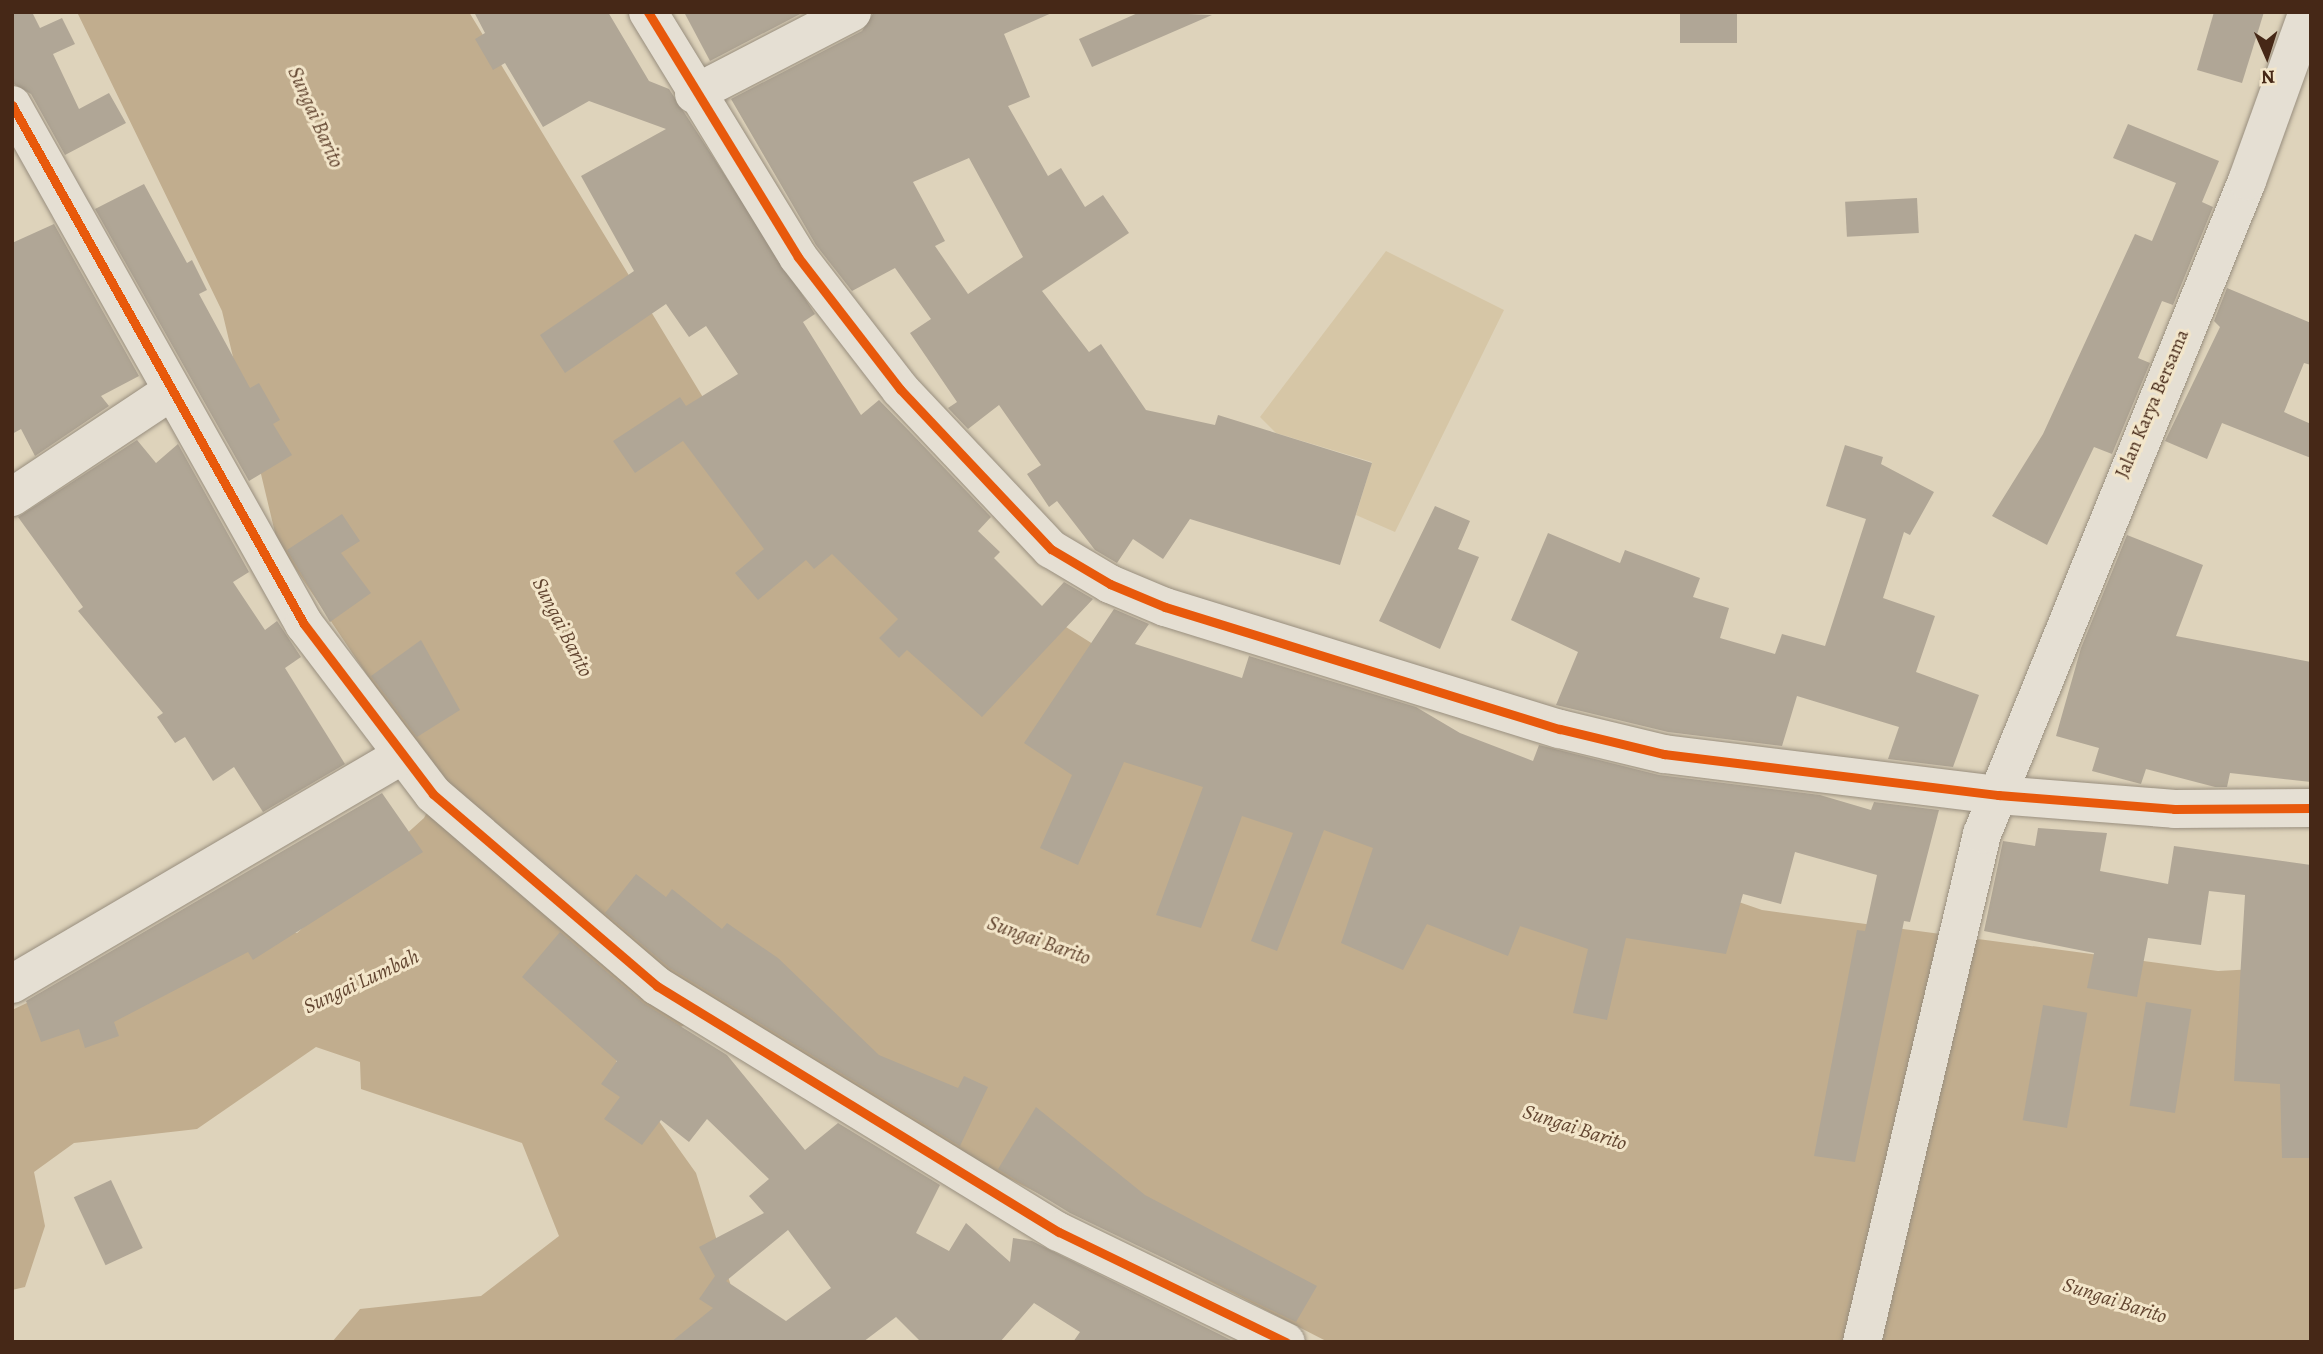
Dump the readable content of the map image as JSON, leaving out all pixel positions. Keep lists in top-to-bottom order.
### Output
{
  "streets": {
    "street": ["Jalan Karya Bersama"]
  },
  "water": ["Sungai Barito", "Sungai Lumbah"],
  "north": "bottom"
}
